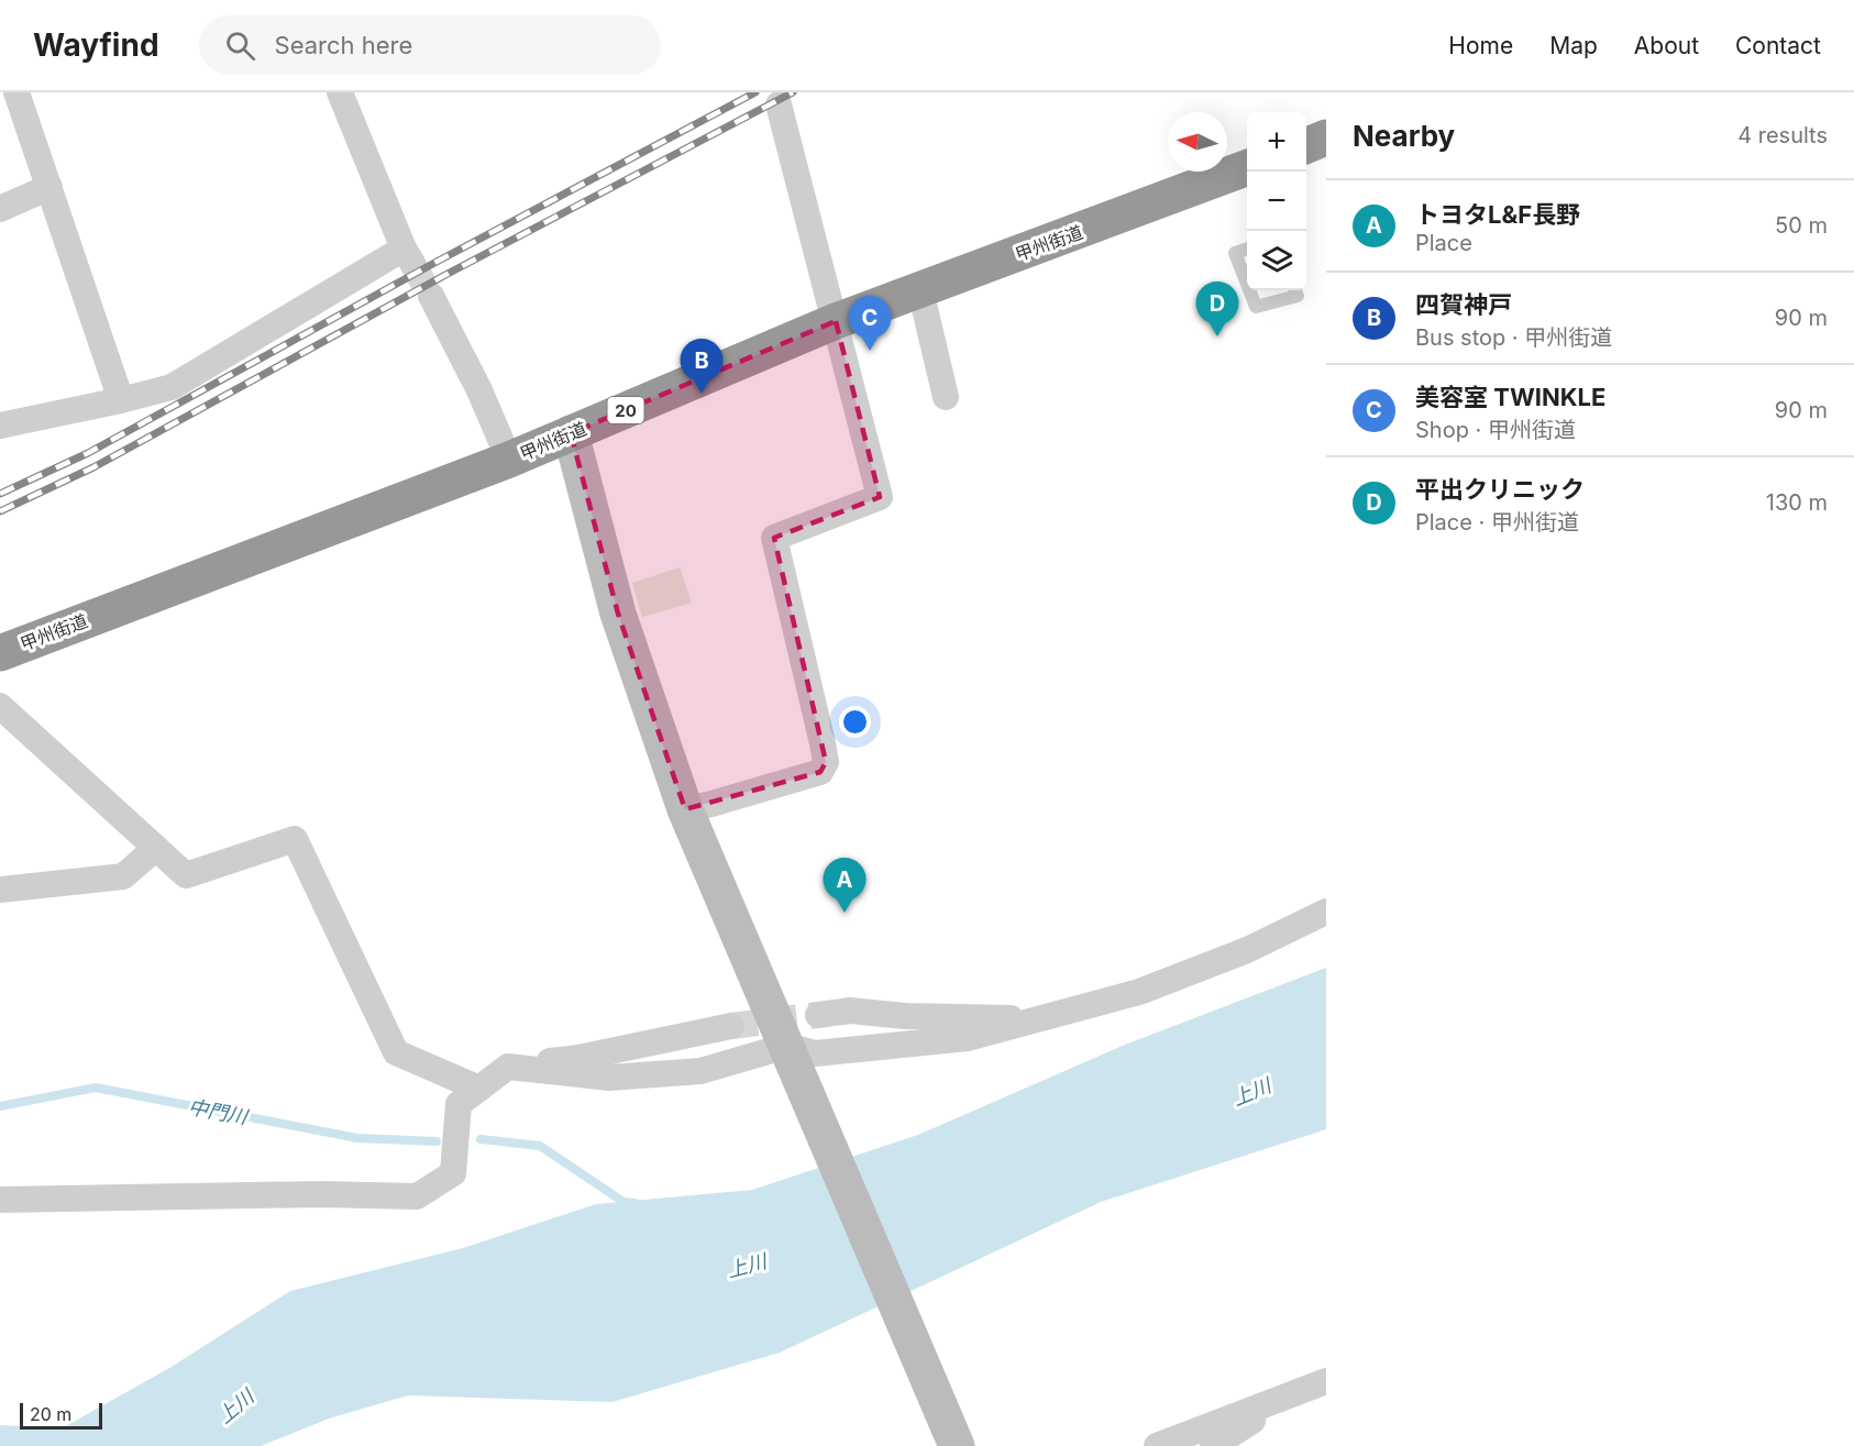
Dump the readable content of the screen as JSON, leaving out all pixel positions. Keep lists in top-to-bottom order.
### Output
{
  "streets": {
    "highway": ["甲州街道", "20"]
  },
  "water": ["上川", "中門川"],
  "scale_bar": "20 m",
  "north": "left",
  "page": {
    "header": "Wayfind",
    "search": "Search here",
    "nav": [
      "Home",
      "Map",
      "About",
      "Contact"
    ],
    "heading": ["Nearby", "4 results"],
    "map_buttons": ["+", "−"],
    "list": [
      {
        "mark": "A",
        "name": "トヨタL&F長野",
        "note": "Place",
        "value": "50 m"
      },
      {
        "mark": "B",
        "name": "四賀神戸",
        "note": "Bus stop · 甲州街道",
        "value": "90 m"
      },
      {
        "mark": "C",
        "name": "美容室 TWINKLE",
        "note": "Shop · 甲州街道",
        "value": "90 m"
      },
      {
        "mark": "D",
        "name": "平出クリニック",
        "note": "Place · 甲州街道",
        "value": "130 m"
      }
    ],
    "pins": [
      "D",
      "C",
      "B",
      "A"
    ],
    "scale": "20 m"
  }
}
